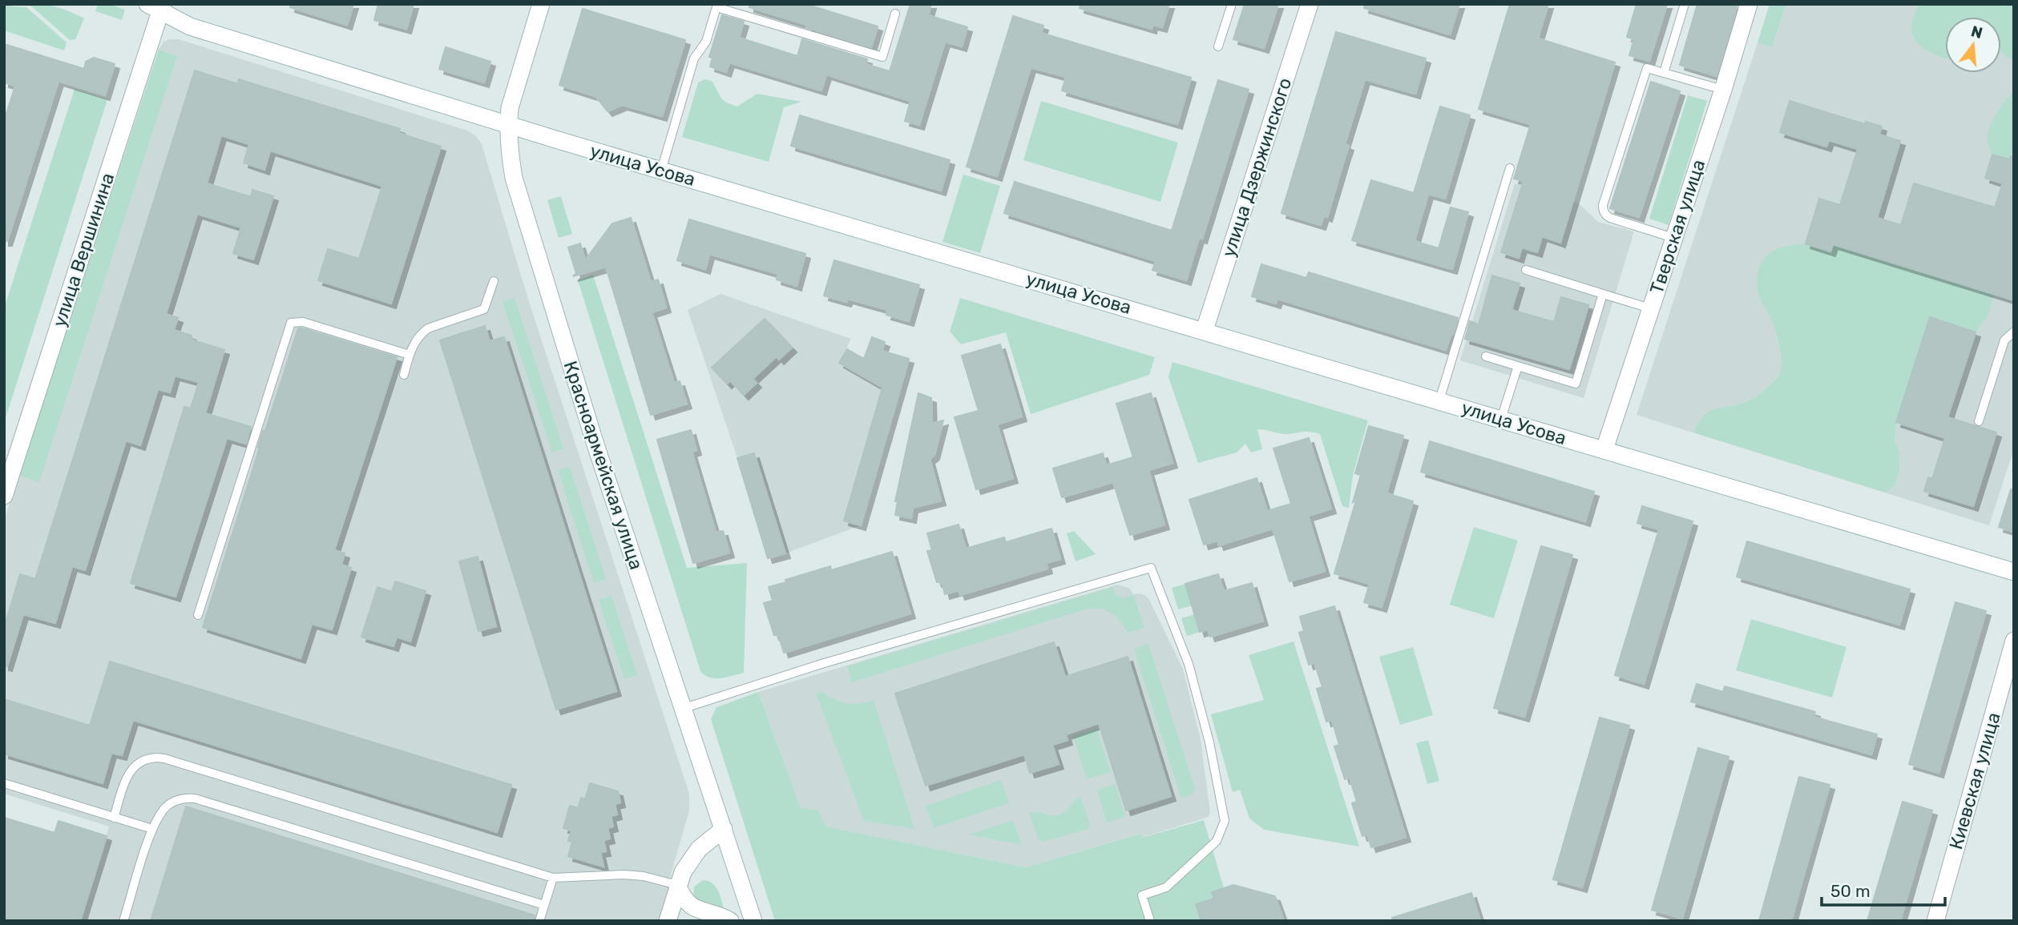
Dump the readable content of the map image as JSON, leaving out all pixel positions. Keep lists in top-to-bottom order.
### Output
{
  "streets": {
    "main road": [
      "улица Усова",
      "улица Дзержинского",
      "Тверская улица",
      "улица Вершинина",
      "Красноармейская улица",
      "Киевская улица"
    ]
  },
  "crossings": [
    ["улица Усова", "улица Дзержинского"],
    ["улица Усова", "Тверская улица"],
    ["улица Усова", "улица Вершинина"],
    ["улица Усова", "Красноармейская улица"]
  ],
  "scale_bar": "50 m",
  "north": "top"
}
